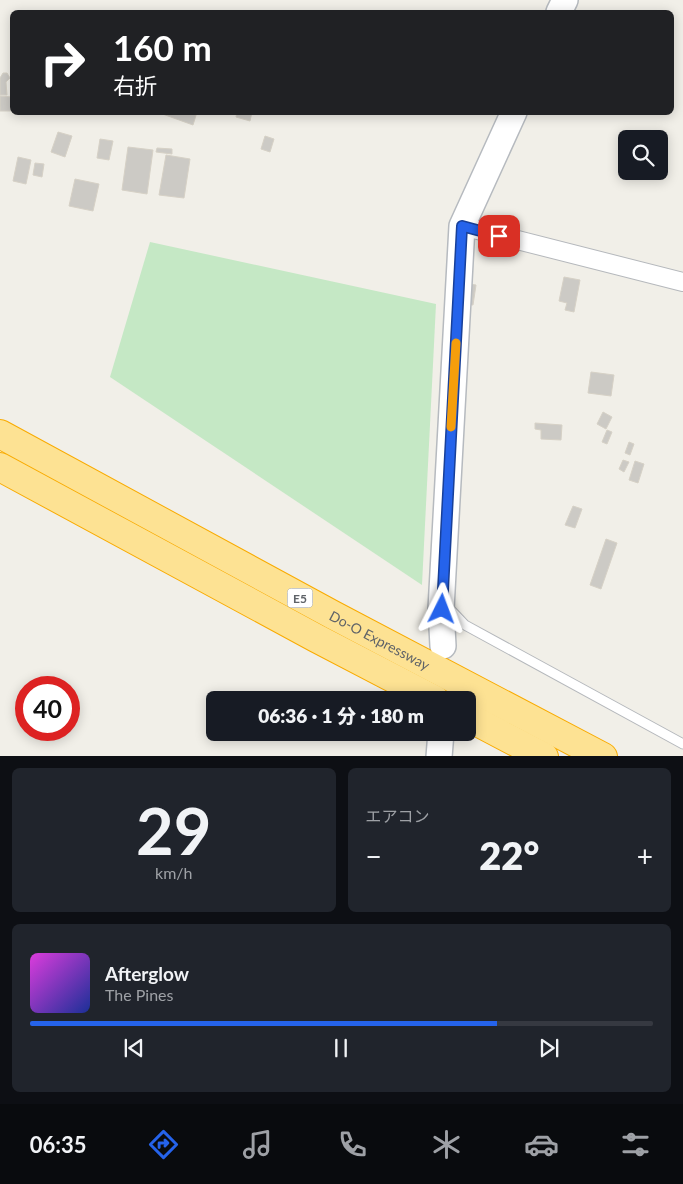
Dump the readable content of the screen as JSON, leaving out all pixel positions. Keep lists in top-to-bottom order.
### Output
{
  "streets": {
    "highway": ["E5", "Do-O Expressway"]
  },
  "page": {
    "turn": ["160 m", "右折"],
    "limit": "40",
    "trip": "06:36 · 1 分 · 180 m",
    "tile": [
      ["29", "km/h"],
      "エアコン"
    ],
    "heat": ["−", "22°", "+"],
    "song": ["Afterglow", "The Pines"],
    "tabs": "06:35"
  }
}
